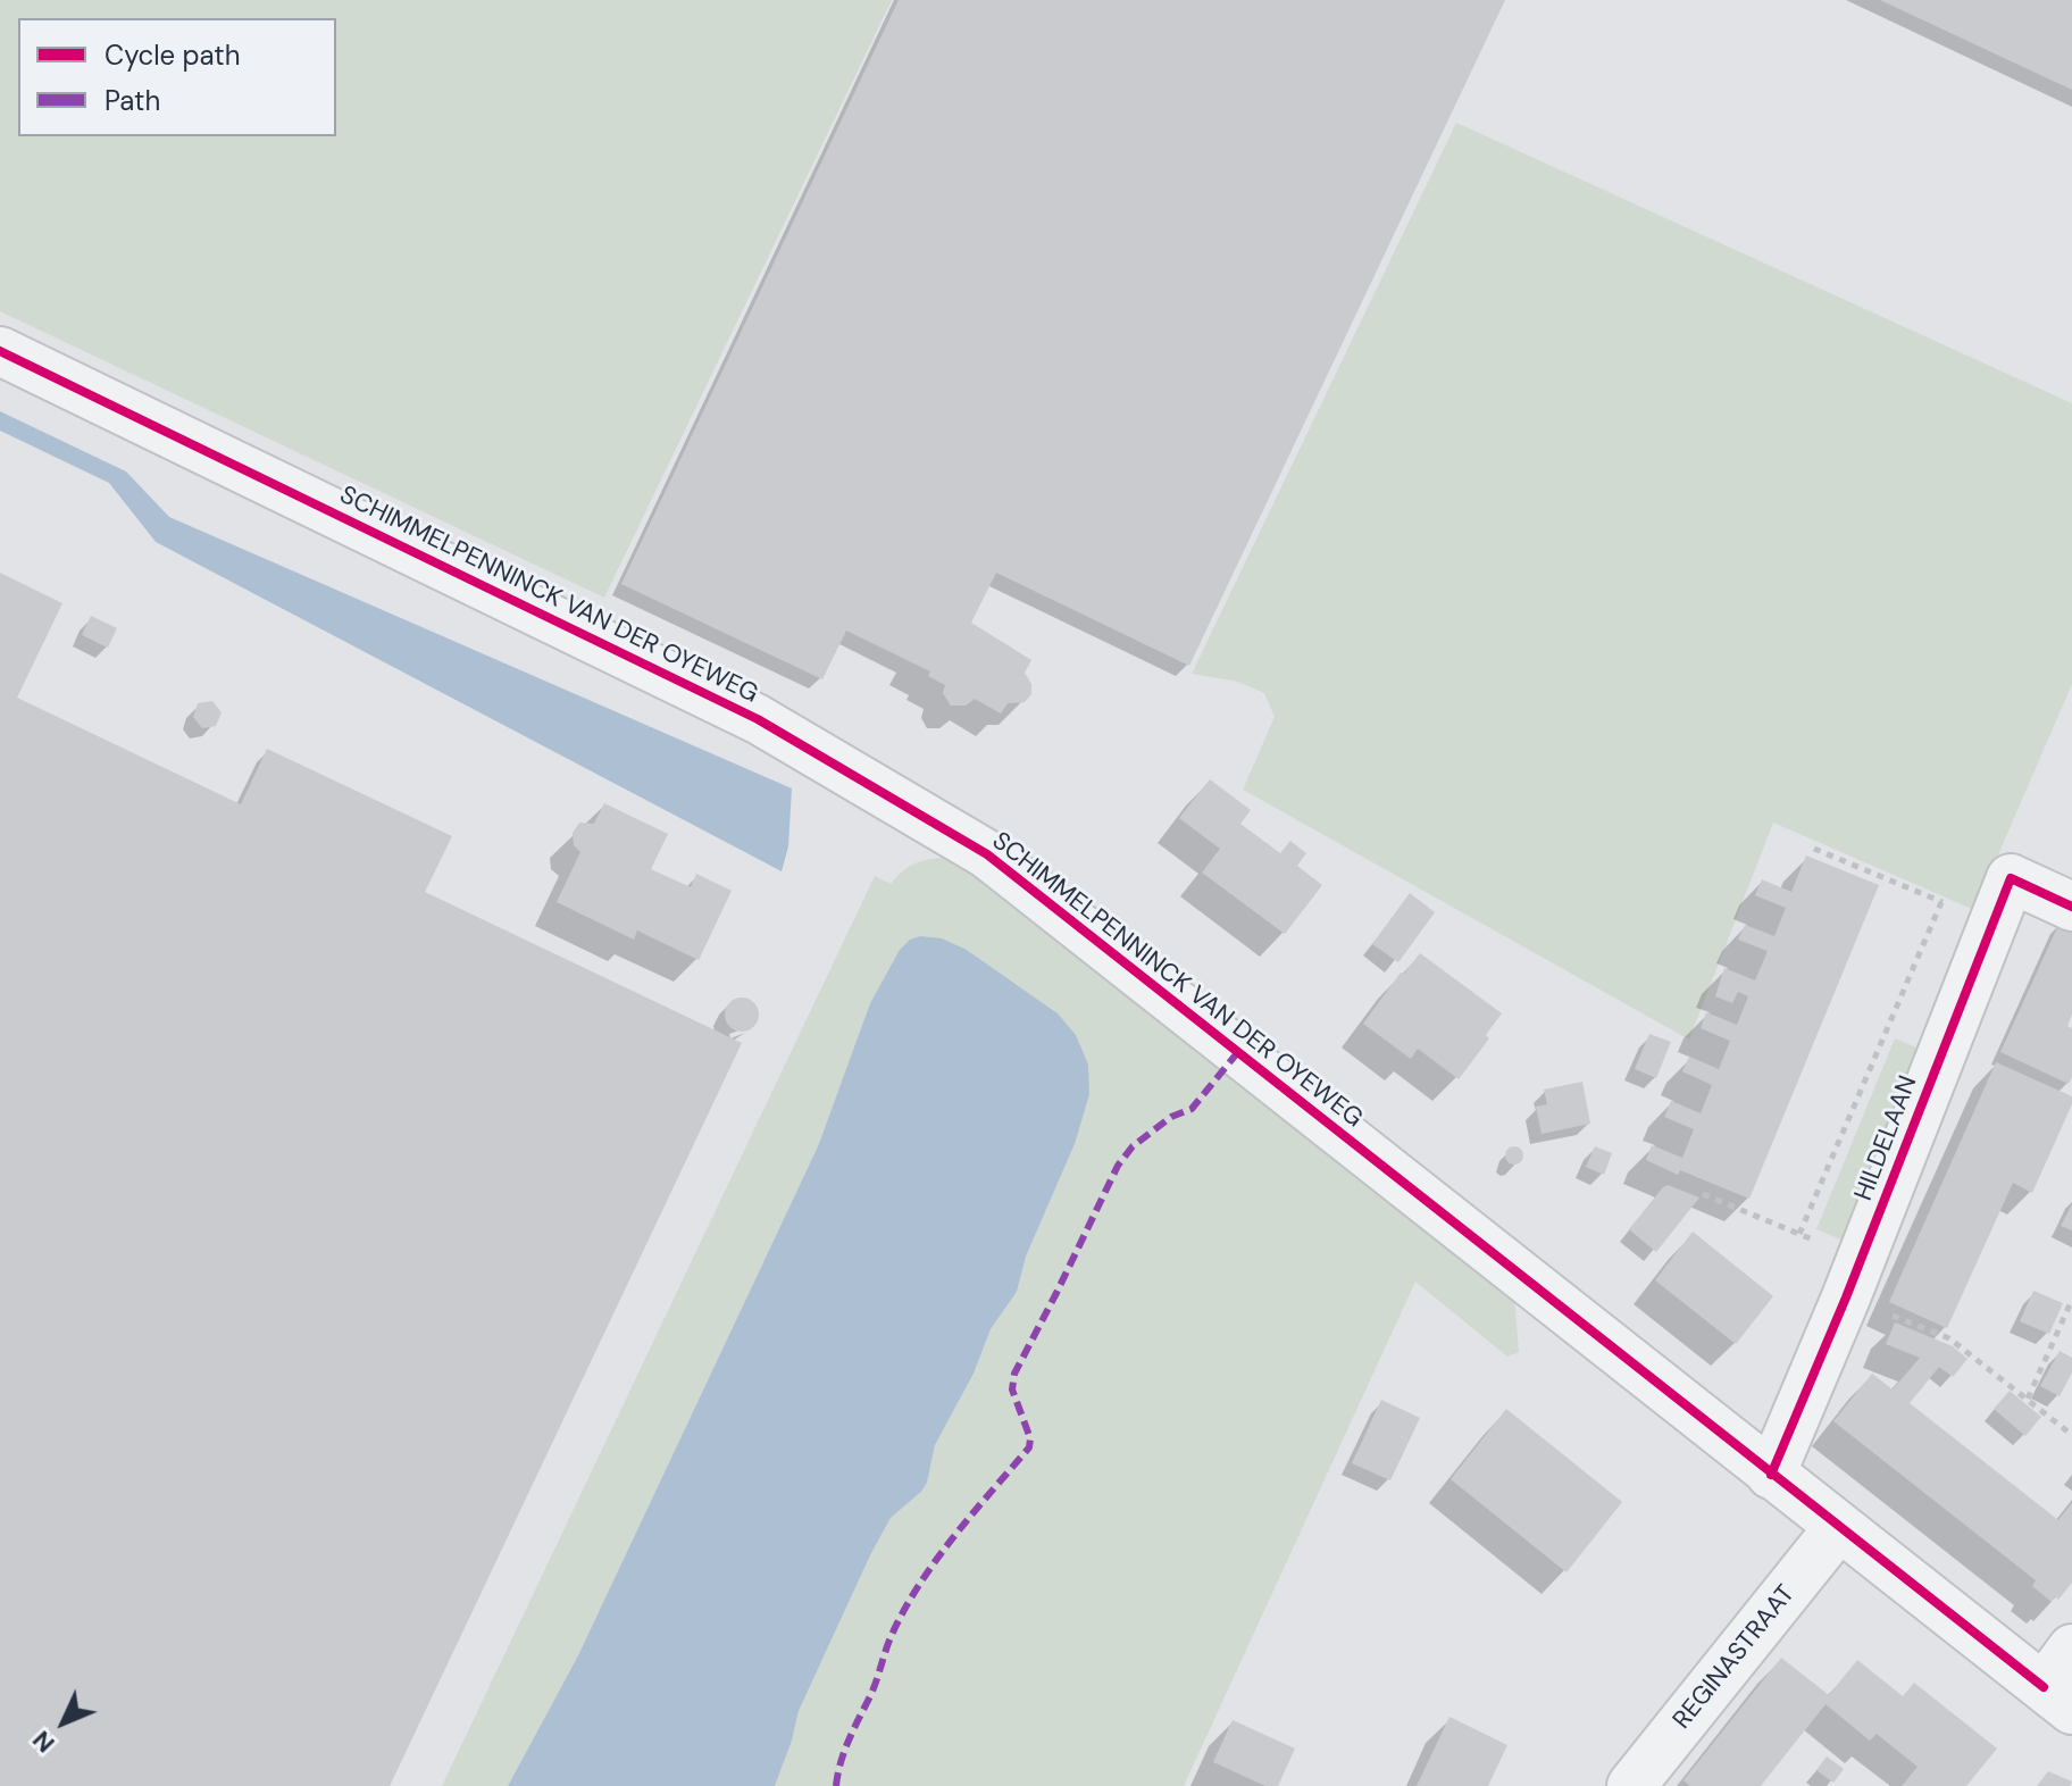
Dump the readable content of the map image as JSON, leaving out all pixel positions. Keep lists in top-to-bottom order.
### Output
{
  "streets": {
    "street": ["SCHIMMELPENNINCK VAN DER OYEWEG", "HILDELAAN", "REGINASTRAAT"]
  },
  "crossings": [
    ["SCHIMMELPENNINCK VAN DER OYEWEG", "HILDELAAN"],
    ["SCHIMMELPENNINCK VAN DER OYEWEG", "REGINASTRAAT"]
  ],
  "legend": ["Cycle path", "Path"],
  "north": "bottom left"
}
